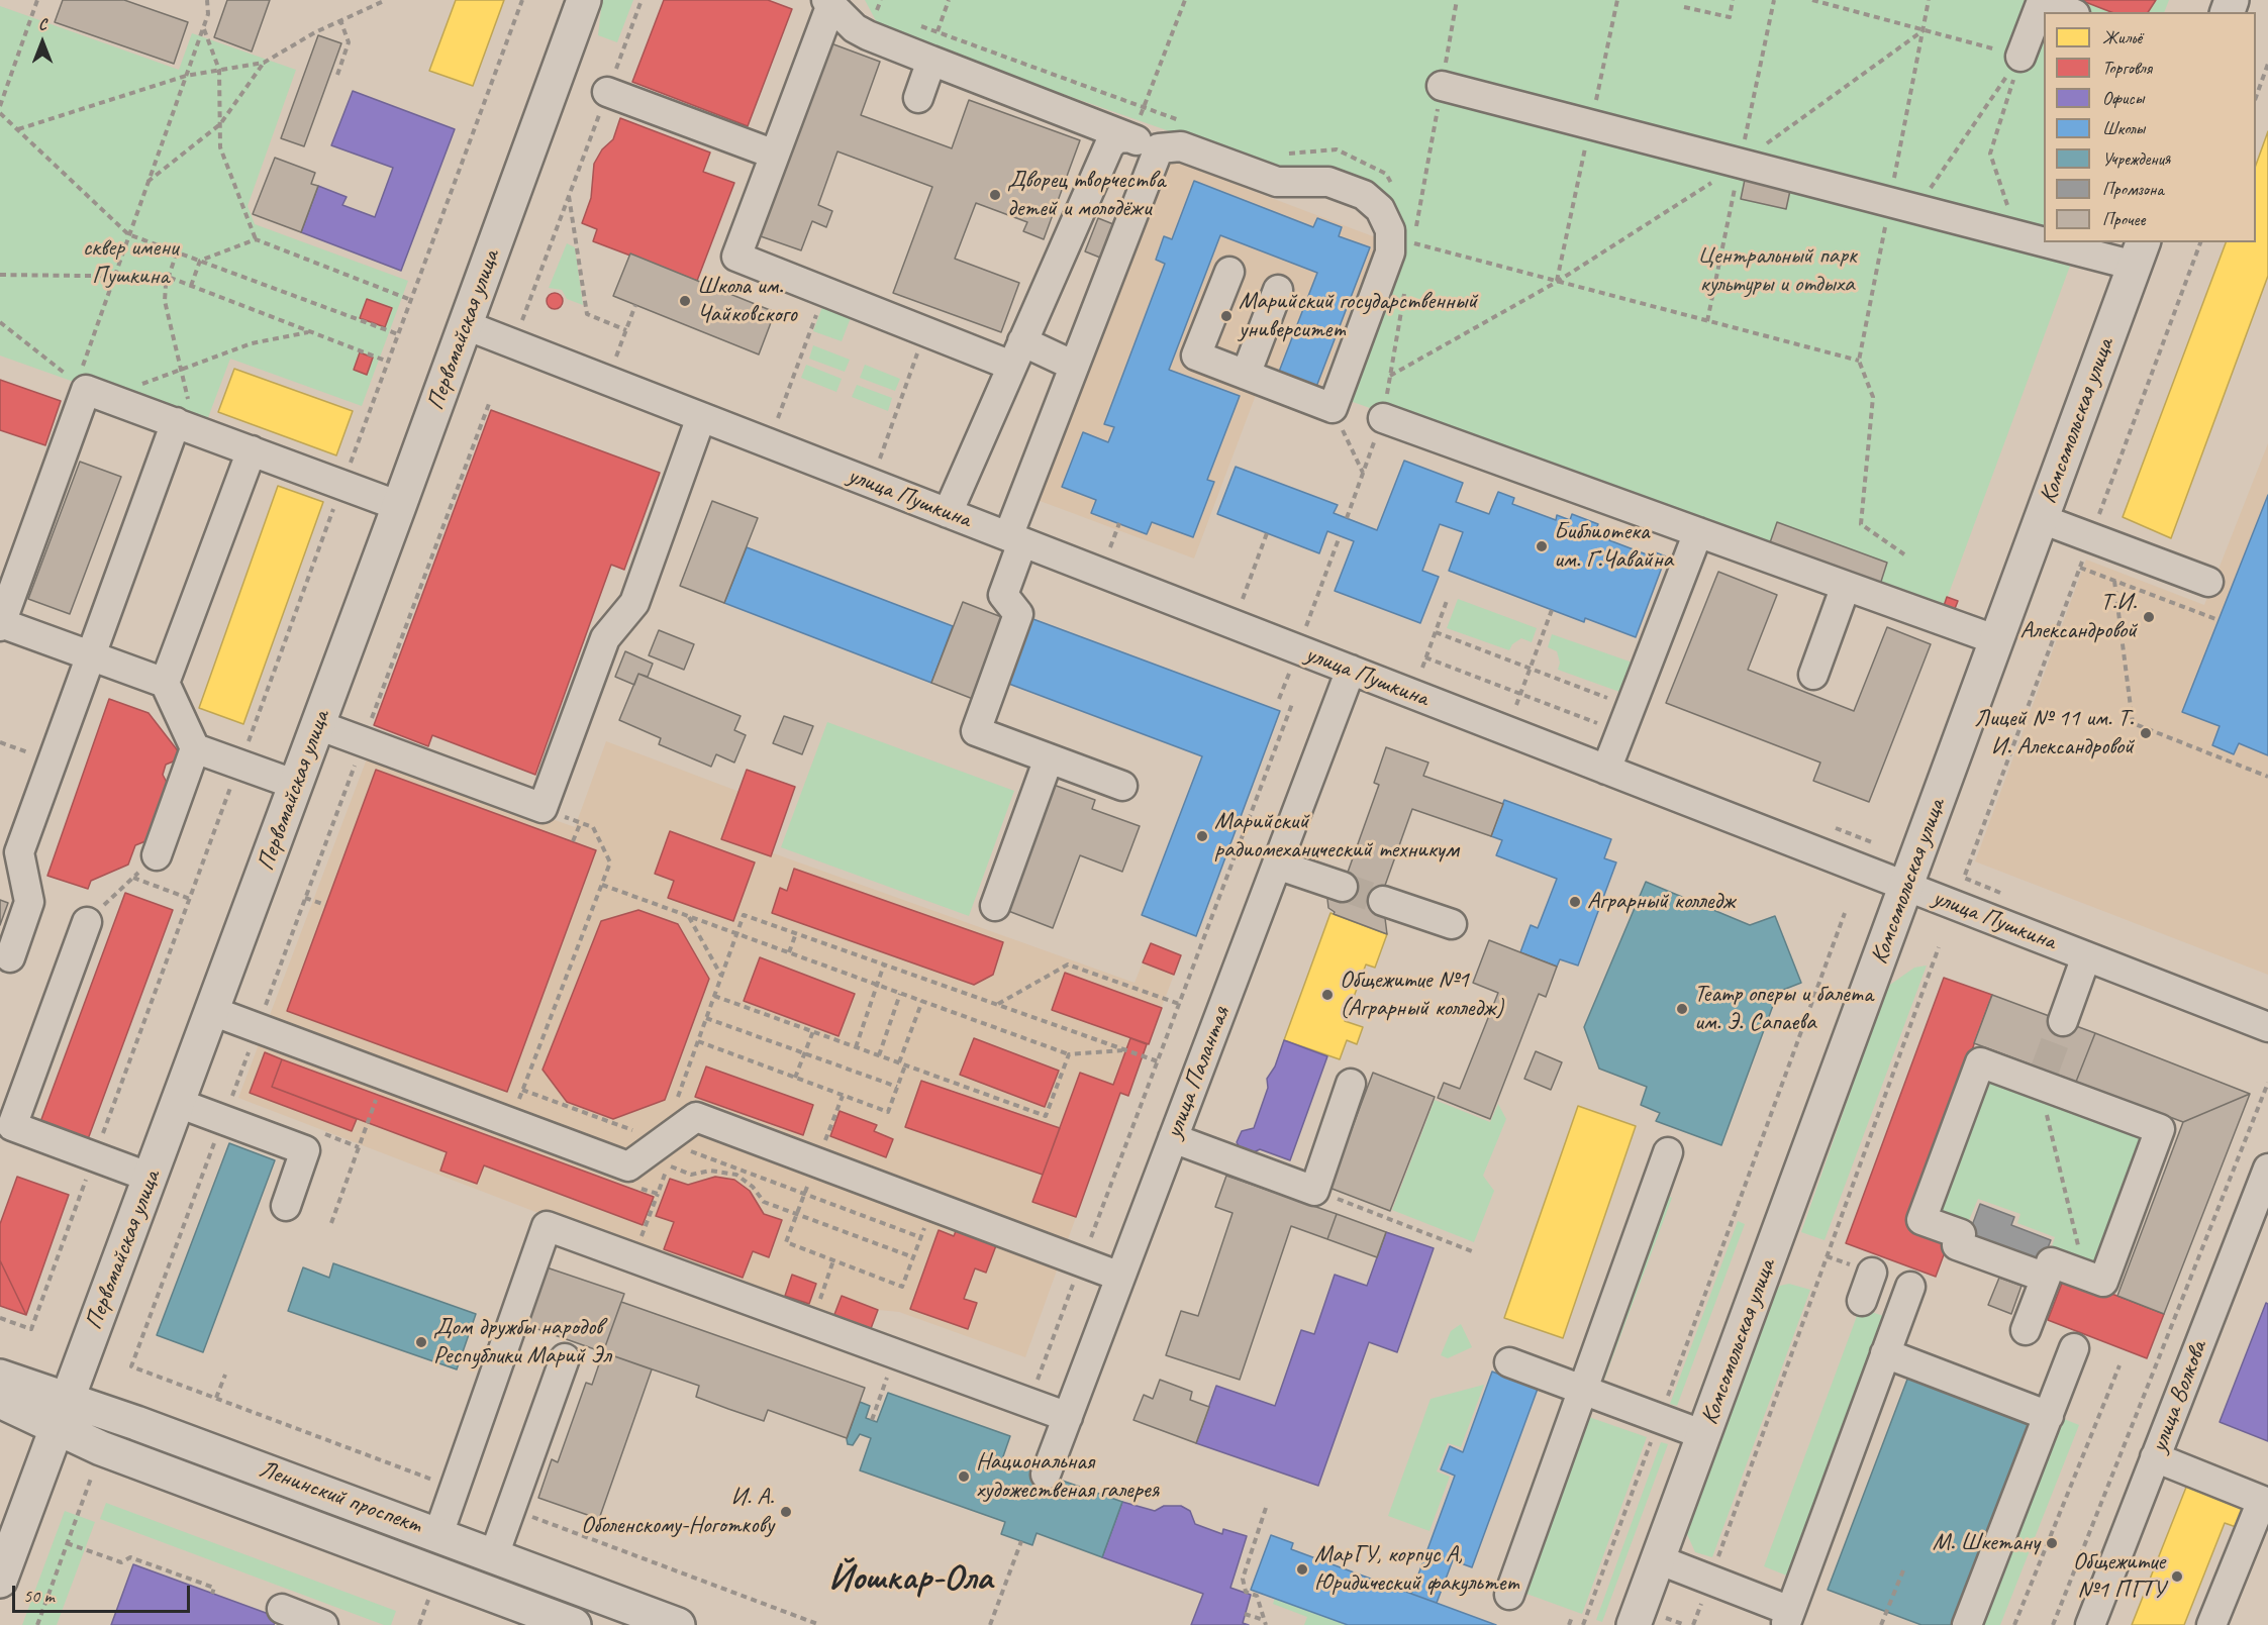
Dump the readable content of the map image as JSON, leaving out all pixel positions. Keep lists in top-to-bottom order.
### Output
{
  "streets": {
    "main road": ["Первомайская улица", "Комсомольская улица", "Ленинский проспект"],
    "street": ["улица Пушкина", "улица Палантая", "улица Волкова"]
  },
  "crossings": [
    ["Первомайская улица", "улица Пушкина"],
    ["Первомайская улица", "Ленинский проспект"],
    ["Комсомольская улица", "улица Пушкина"],
    ["улица Пушкина", "улица Палантая"]
  ],
  "districts": ["Йошкар-Ола"],
  "parks": ["сквер имени Пушкина", "Центральный парк культуры и отдыха"],
  "places": [
    "Дворец творчества детей и молодёжи",
    "Школа им. Чайковского",
    "Марийский государственный университет",
    "Библиотека им. Г.Чавайна",
    "Т.И. Александровой",
    "Лицей № 11 им. Т. И. Александровой",
    "Марийский радиомеханический техникум",
    "Аграрный колледж",
    "Общежитие №1 (Аграрный колледж)",
    "Театр оперы и балета им. Э. Сапаева",
    "Дом дружбы народов Республики Марий Эл",
    "Национальная художественая галерея",
    "И. А. Оболенскому-Ноготкову",
    "М. Шкетану",
    "МарГУ, корпус А, Юридический факультет",
    "Общежитие №1 ПГТУ"
  ],
  "legend": [
    "Жильё",
    "Торговля",
    "Офисы",
    "Школы",
    "Учреждения",
    "Промзона",
    "Прочее"
  ],
  "scale_bar": "50 m",
  "north": "top"
}
